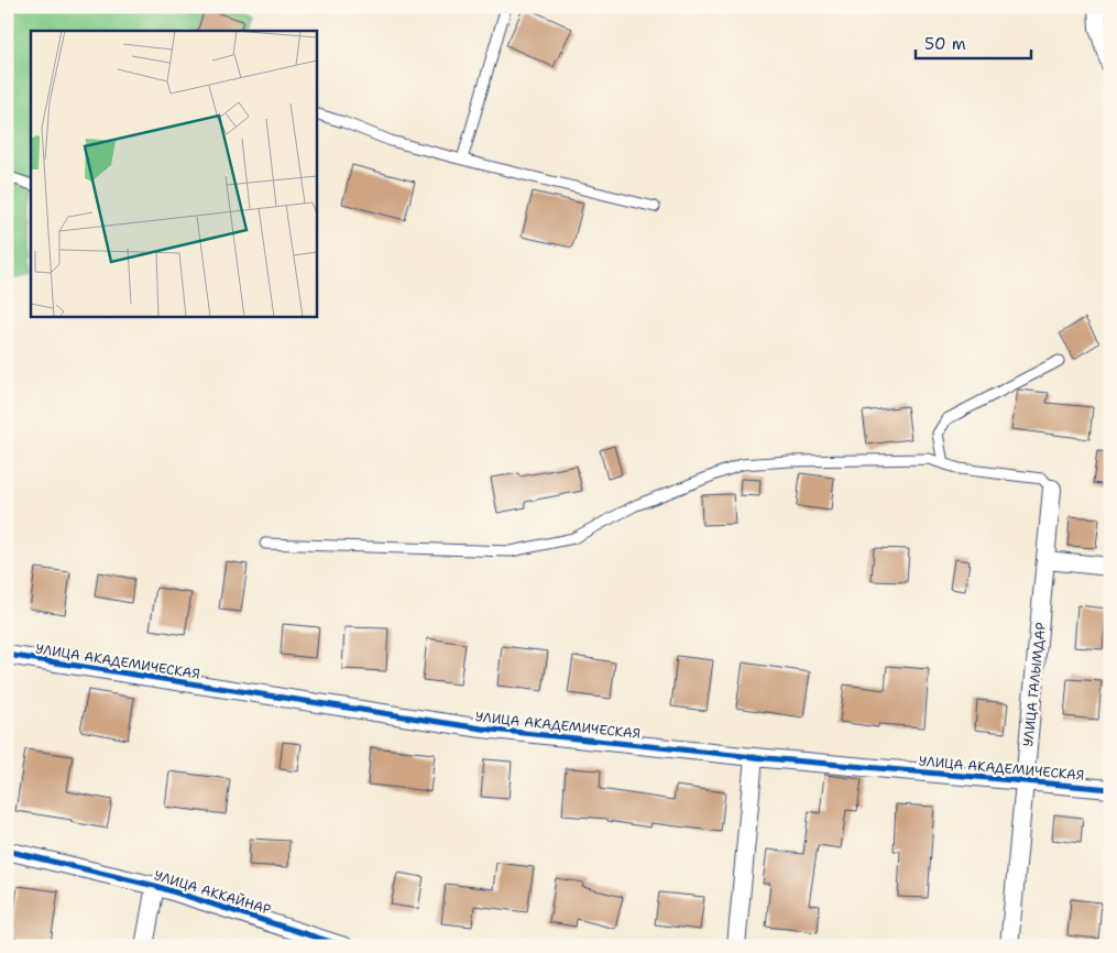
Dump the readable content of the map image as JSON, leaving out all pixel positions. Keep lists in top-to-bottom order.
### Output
{
  "streets": {
    "street": ["УЛИЦА АКАДЕМИЧЕСКАЯ", "УЛИЦА ГАЛЫМДАР", "УЛИЦА АККАЙНАР"]
  },
  "crossings": [
    ["УЛИЦА АКАДЕМИЧЕСКАЯ", "УЛИЦА ГАЛЫМДАР"]
  ],
  "scale_bar": "50 m"
}
